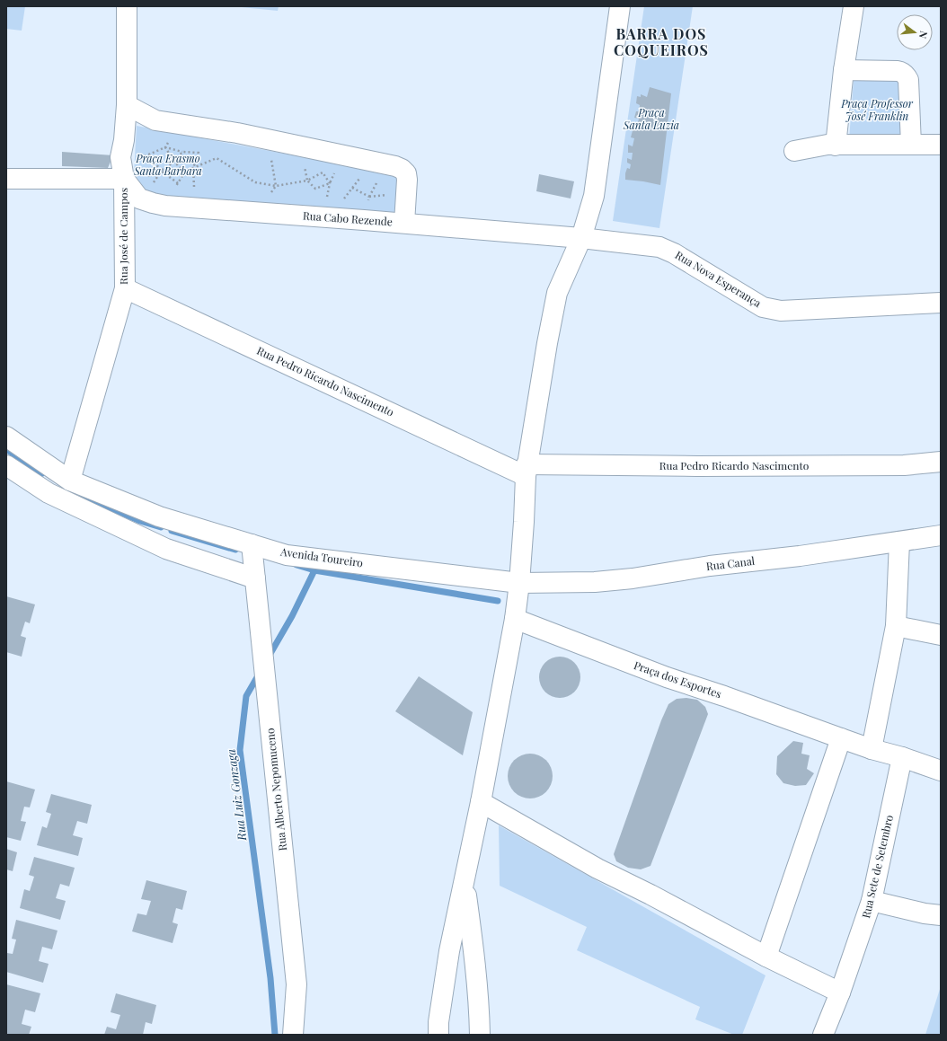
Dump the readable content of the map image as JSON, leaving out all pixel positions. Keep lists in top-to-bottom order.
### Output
{
  "streets": {
    "street": [
      "Rua Cabo Rezende",
      "Rua José de Campos",
      "Rua Nova Esperança",
      "Rua Pedro Ricardo Nascimento",
      "Avenida Toureiro",
      "Rua Canal",
      "Praça dos Esportes",
      "Rua Alberto Nepomuceno",
      "Rua Sete de Setembro"
    ]
  },
  "crossings": [
    ["Rua Cabo Rezende", "Rua José de Campos"],
    ["Rua Cabo Rezende", "Rua Nova Esperança"],
    ["Rua José de Campos", "Rua Pedro Ricardo Nascimento"],
    ["Rua José de Campos", "Avenida Toureiro"],
    ["Avenida Toureiro", "Rua Canal"],
    ["Avenida Toureiro", "Rua Alberto Nepomuceno"],
    ["Praça dos Esportes", "Rua Sete de Setembro"]
  ],
  "districts": ["BARRA DOS COQUEIROS"],
  "water": ["Rua Luiz Gonzaga"],
  "parks": ["Praça Professor José Franklin", "Praça Santa Luzia", "Praça Erasmo Santa Barbara"],
  "north": "right"
}
